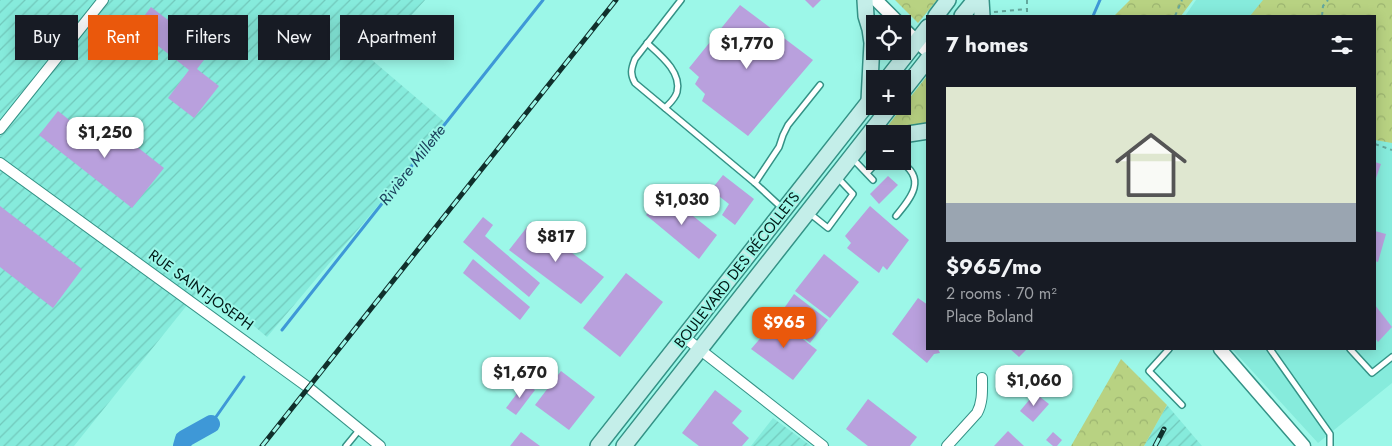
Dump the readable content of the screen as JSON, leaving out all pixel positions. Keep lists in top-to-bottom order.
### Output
{
  "streets": {
    "main road": ["BOULEVARD DES RÉCOLLETS"],
    "street": ["RUE SAINT-JOSEPH"]
  },
  "water": ["Rivière Millette"],
  "page": {
    "map_buttons": ["+", "−"],
    "chip": [
      "Buy",
      "Rent",
      "Filters",
      "New",
      "Apartment"
    ],
    "heading": "7 homes",
    "price": [
      "$1,770",
      "$1,250",
      "$1,030",
      "$817",
      "$965",
      "$1,670",
      "$1,060"
    ],
    "list": [
      {
        "name": "$965/mo",
        "note": "2 rooms · 70 m² · Place Boland"
      }
    ]
  }
}
